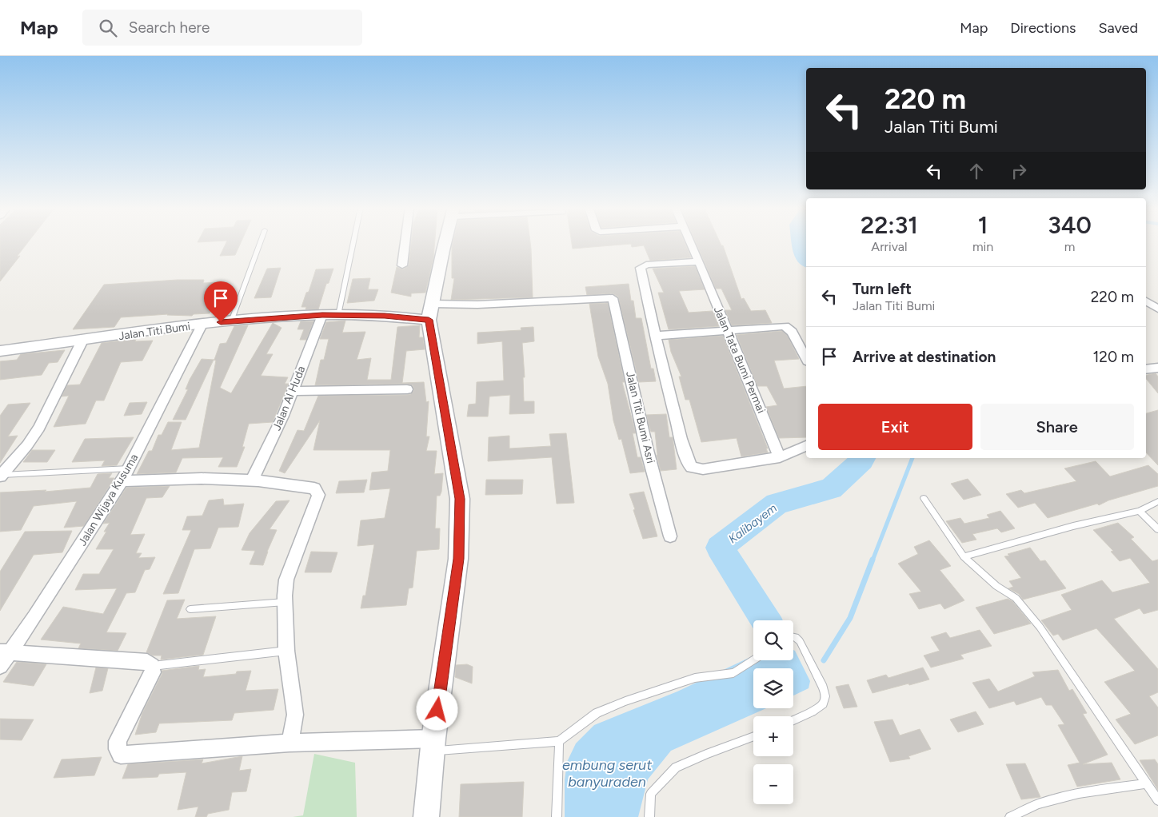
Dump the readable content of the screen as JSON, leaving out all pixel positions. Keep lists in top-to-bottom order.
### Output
{
  "streets": {
    "street": [
      "Jalan Titi Bumi",
      "Jalan Tata Bumi Permai",
      "Jalan Al Huda",
      "Jalan Titi Bumi Asri",
      "Jalan Wijaya Kusuma"
    ]
  },
  "crossings": [
    ["Jalan Titi Bumi", "Jalan Al Huda"],
    ["Jalan Titi Bumi", "Jalan Titi Bumi Asri"],
    ["Jalan Titi Bumi", "Jalan Wijaya Kusuma"]
  ],
  "water": ["Kalibayem", "embung serut banyuraden"],
  "page": {
    "header": "Map",
    "search": "Search here",
    "nav": ["Map", "Directions", "Saved"],
    "turn": ["220 m", "Jalan Titi Bumi"],
    "eta": [
      "22:31",
      "Arrival",
      "1",
      "min",
      "340",
      "m"
    ],
    "list": [
      {
        "name": "Turn left",
        "note": "Jalan Titi Bumi",
        "value": "220 m"
      },
      {
        "name": "Arrive at destination",
        "value": "120 m"
      }
    ],
    "buttons": ["Exit", "Share"],
    "map_buttons": ["+", "−"]
  }
}
